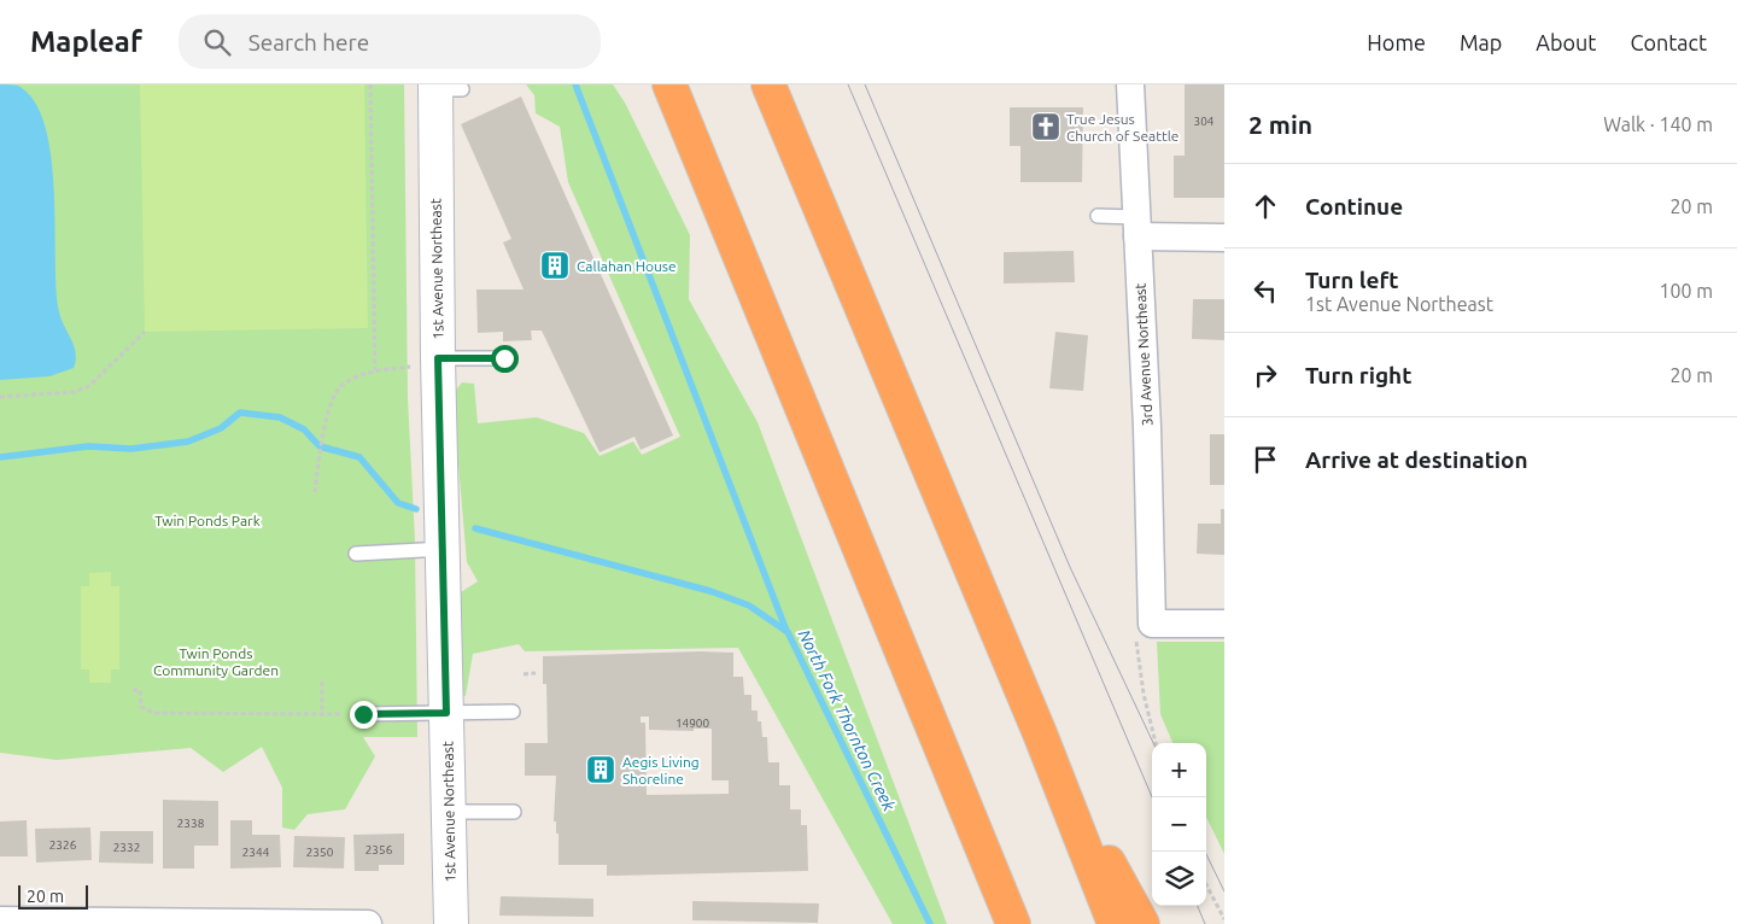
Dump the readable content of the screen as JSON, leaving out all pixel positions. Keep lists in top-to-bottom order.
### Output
{
  "streets": {
    "street": ["1st Avenue Northeast", "3rd Avenue Northeast"]
  },
  "water": ["North Fork Thornton Creek"],
  "parks": ["Twin Ponds Park", "Twin Ponds Community Garden"],
  "places": {
    "church": ["True Jesus Church of Seattle"],
    "building": ["Callahan House", "Aegis Living Shoreline"]
  },
  "house_numbers": [
    "304",
    "14900",
    "2338",
    "2326",
    "2332",
    "2356",
    "2344",
    "2350"
  ],
  "scale_bar": "20 m",
  "page": {
    "header": "Mapleaf",
    "search": "Search here",
    "nav": [
      "Home",
      "Map",
      "About",
      "Contact"
    ],
    "heading": ["2 min", "Walk · 140 m"],
    "list": [
      ["Continue", "20 m"],
      ["Turn left", "1st Avenue Northeast", "100 m"],
      ["Turn right", "20 m"],
      "Arrive at destination"
    ],
    "map_buttons": ["+", "−"],
    "scale": "20 m"
  }
}
